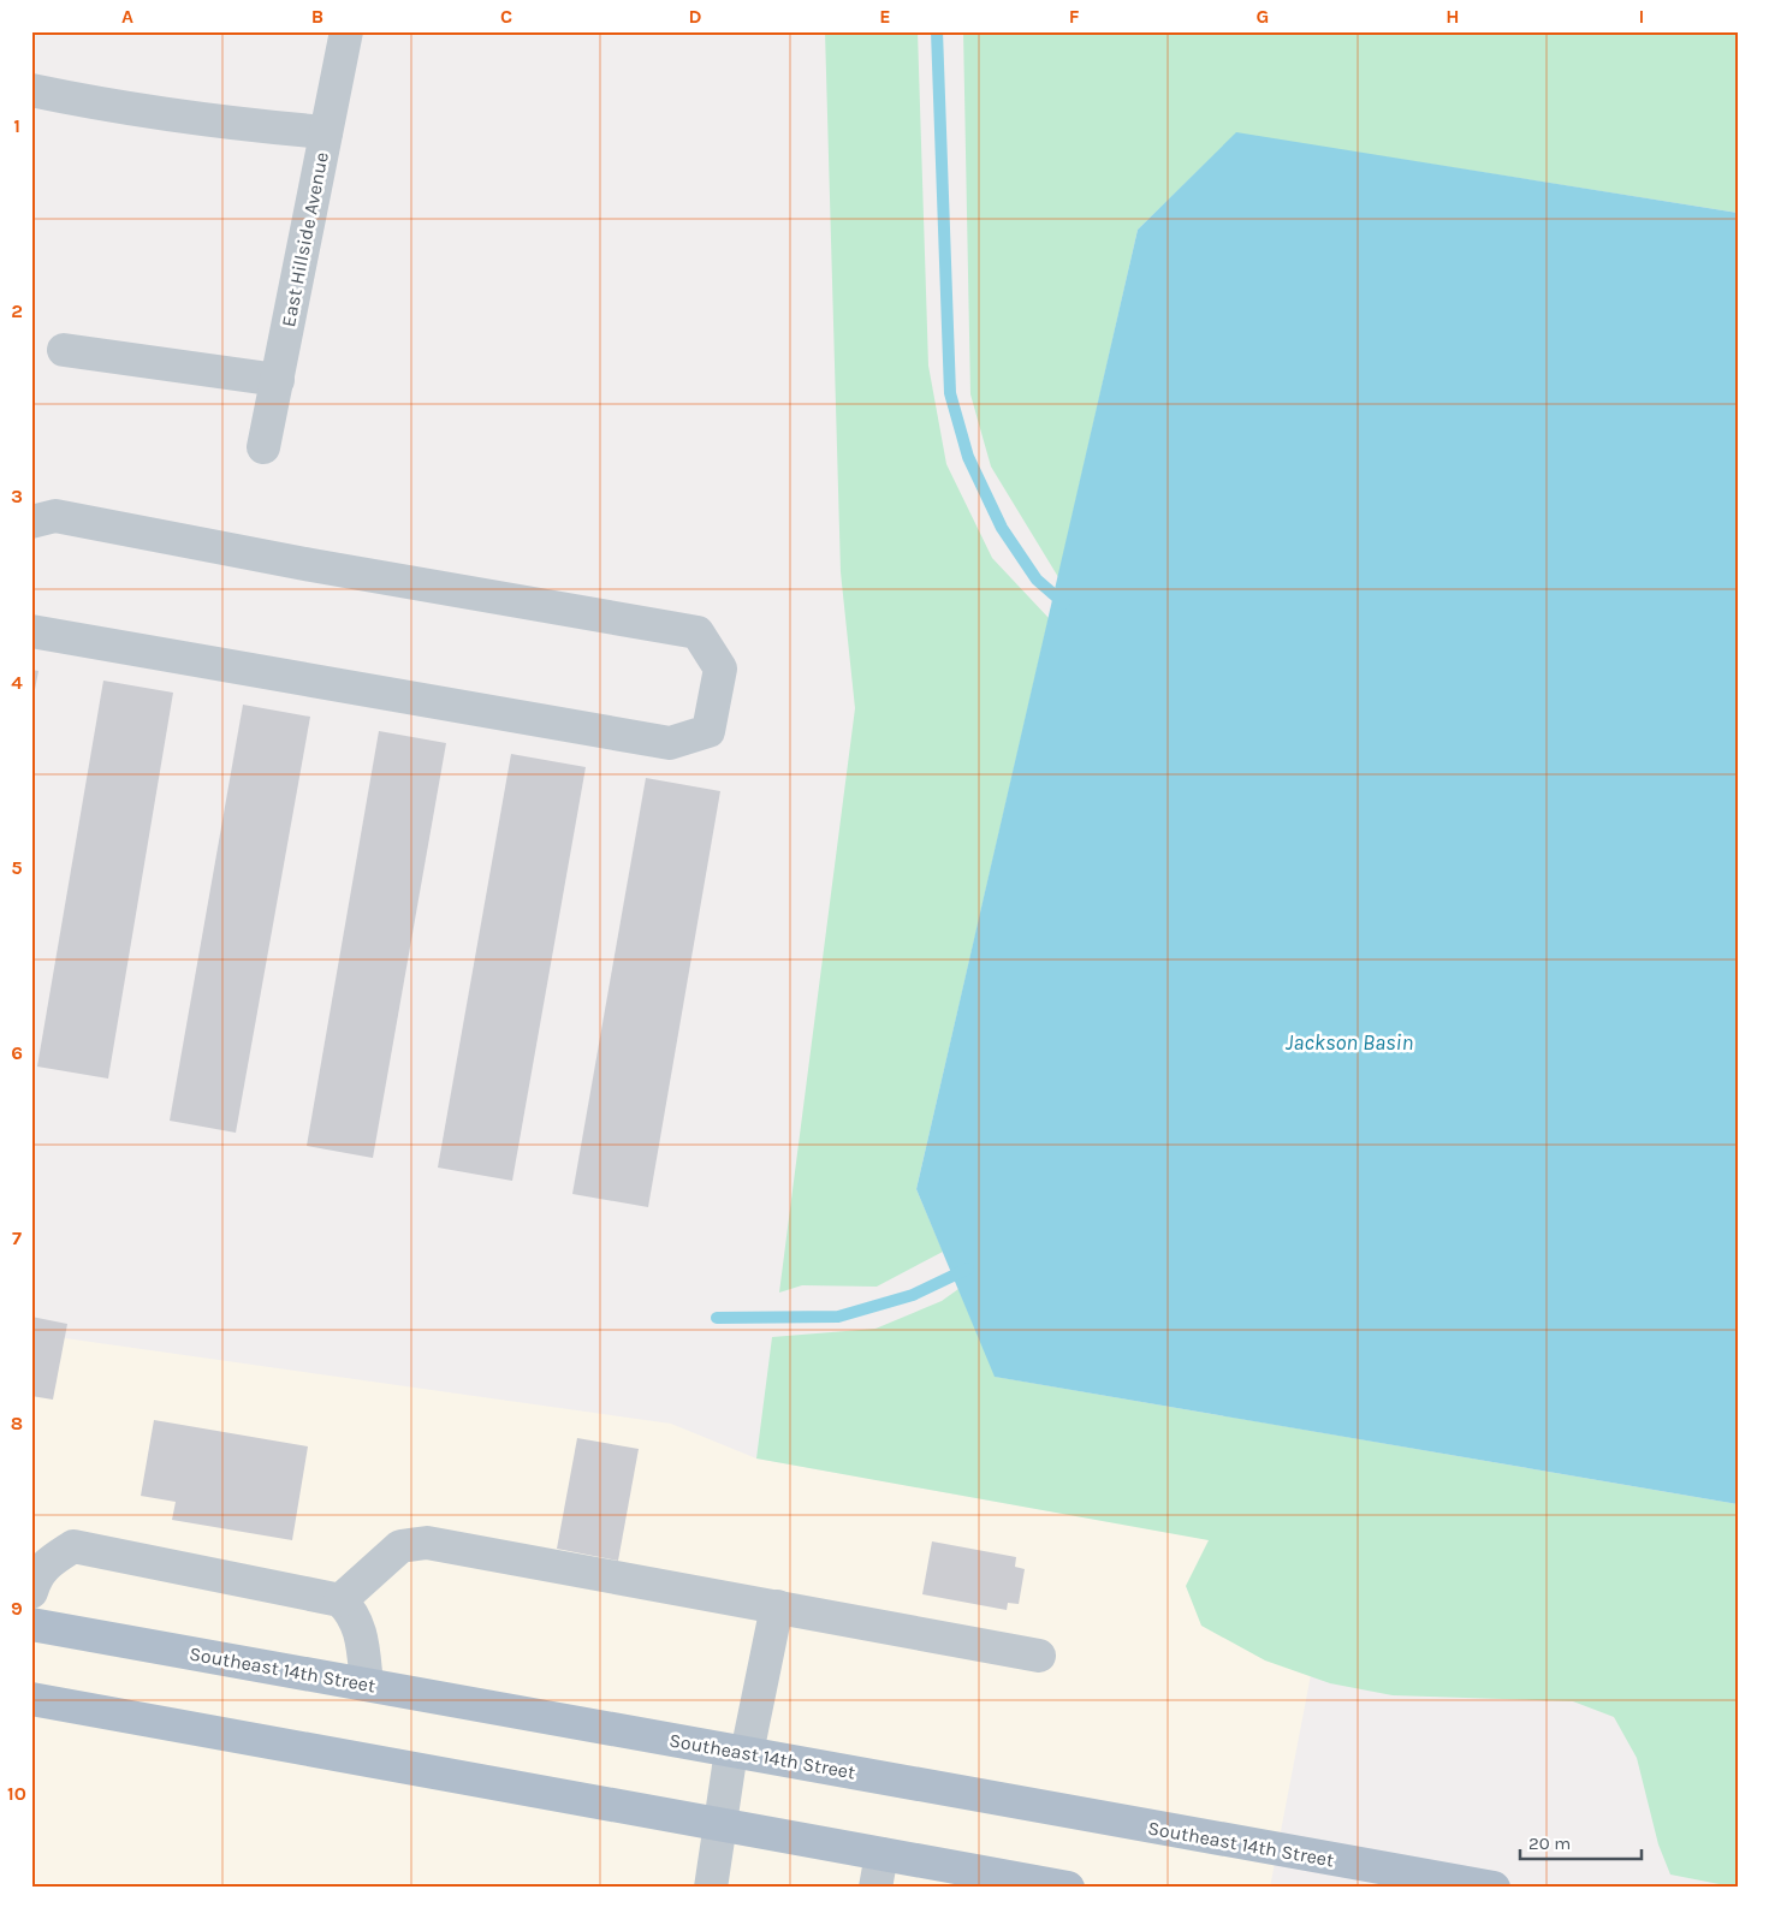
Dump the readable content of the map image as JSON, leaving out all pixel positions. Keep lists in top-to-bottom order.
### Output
{
  "streets": {
    "main road": ["Southeast 14th Street"],
    "street": ["East Hillside Avenue"]
  },
  "water": ["Jackson Basin"],
  "scale_bar": "20 m",
  "grid": {
    "columns": [
      "A",
      "B",
      "C",
      "D",
      "E",
      "F",
      "G",
      "H",
      "I"
    ],
    "rows": [
      "1",
      "2",
      "3",
      "4",
      "5",
      "6",
      "7",
      "8",
      "9",
      "10"
    ]
  }
}
